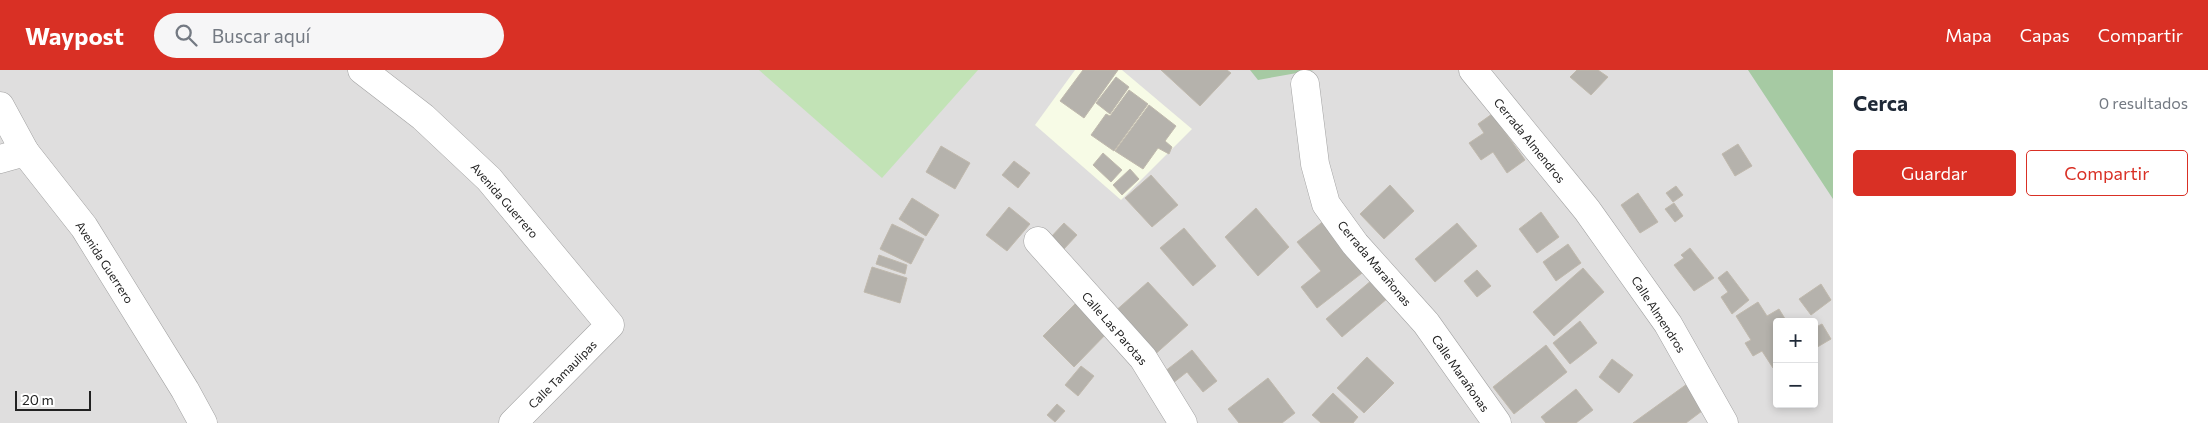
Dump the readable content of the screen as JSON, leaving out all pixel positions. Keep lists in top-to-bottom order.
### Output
{
  "streets": {
    "street": [
      "Cerrada Almendros",
      "Avenida Guerrero",
      "Cerrada Marañonas",
      "Calle Almendros",
      "Calle Las Parotas",
      "Calle Marañonas",
      "Calle Tamaulipas"
    ]
  },
  "crossings": [
    ["Cerrada Almendros", "Calle Almendros"],
    ["Avenida Guerrero", "Calle Tamaulipas"],
    ["Cerrada Marañonas", "Calle Marañonas"]
  ],
  "scale_bar": "20 m",
  "page": {
    "header": "Waypost",
    "search": "Buscar aquí",
    "nav": ["Mapa", "Capas", "Compartir"],
    "heading": ["Cerca", "0 resultados"],
    "buttons": ["Guardar", "Compartir"],
    "map_buttons": ["+", "−"],
    "scale": "20 m"
  }
}
